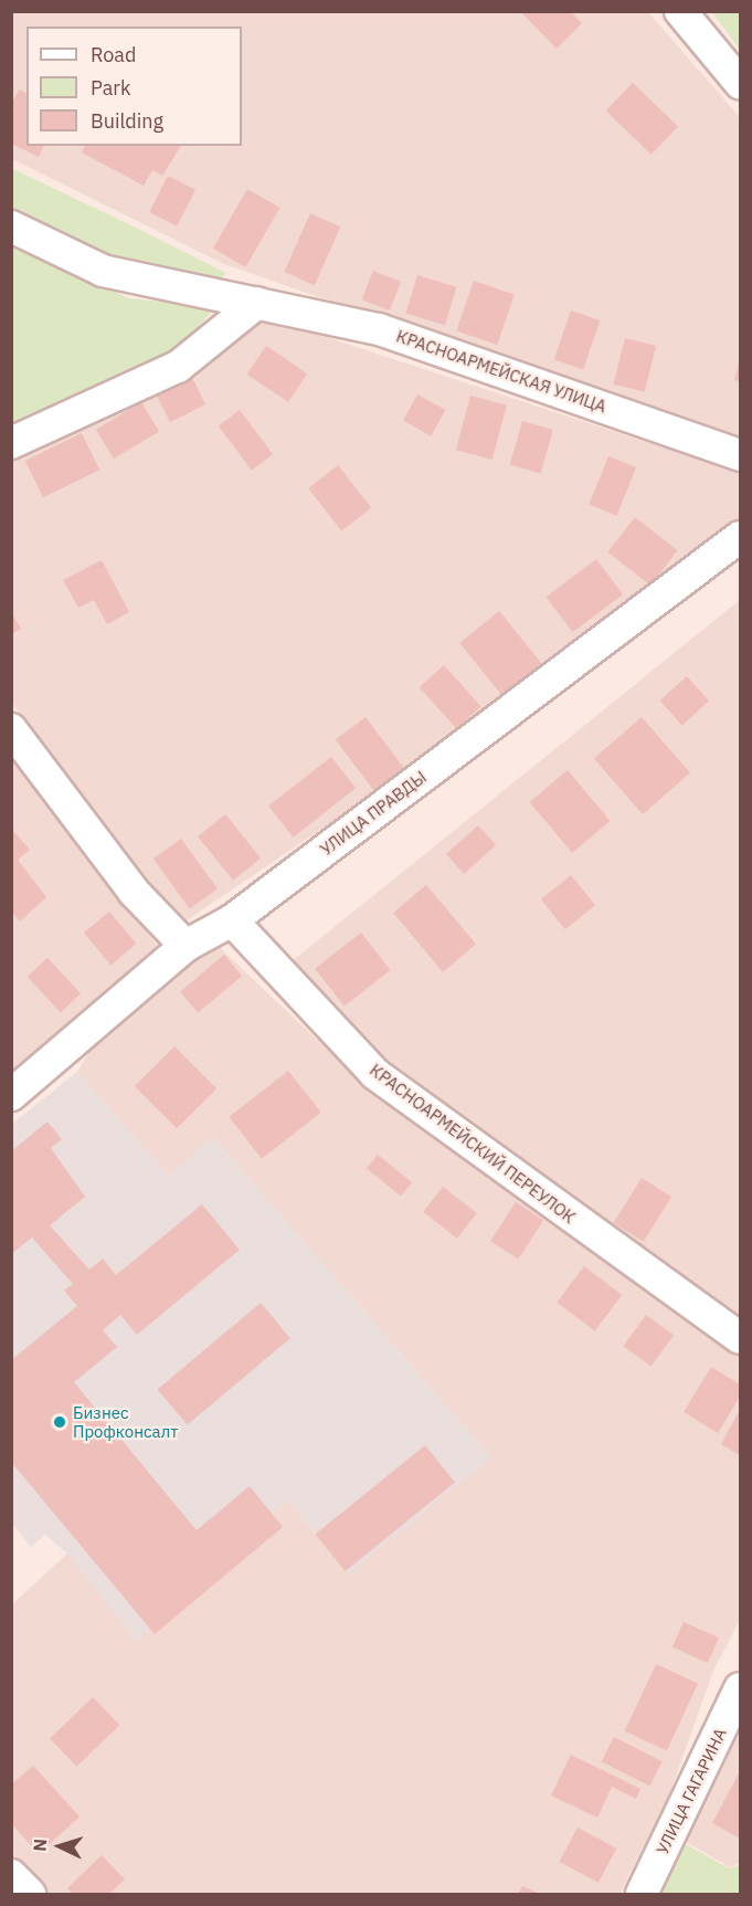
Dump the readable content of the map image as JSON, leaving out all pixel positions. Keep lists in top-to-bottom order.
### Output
{
  "streets": {
    "street": [
      "КРАСНОАРМЕЙСКАЯ УЛИЦА",
      "УЛИЦА ПРАВДЫ",
      "КРАСНОАРМЕЙСКИЙ ПЕРЕУЛОК",
      "УЛИЦА ГАГАРИНА"
    ]
  },
  "crossings": [
    ["УЛИЦА ПРАВДЫ", "КРАСНОАРМЕЙСКИЙ ПЕРЕУЛОК"]
  ],
  "places": ["Бизнес Профконсалт"],
  "legend": ["Road", "Park", "Building"],
  "north": "left"
}
